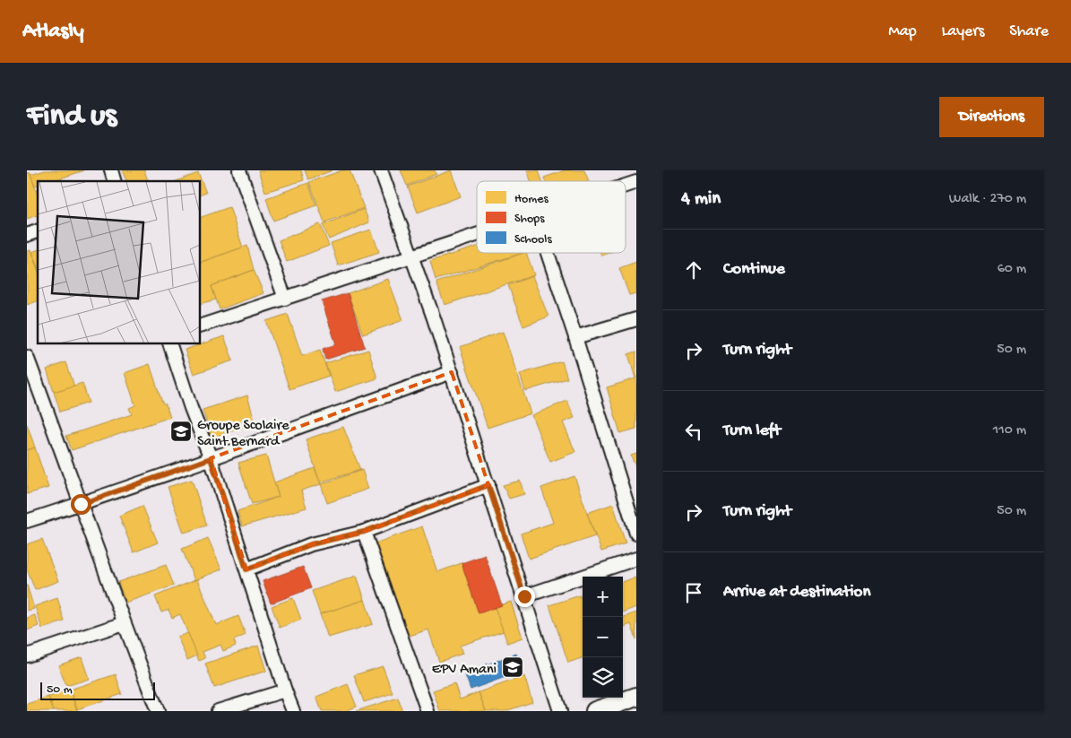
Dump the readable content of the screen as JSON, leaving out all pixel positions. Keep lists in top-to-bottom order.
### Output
{
  "places": {
    "school or university": ["Groupe Scolaire Saint Bernard", "EPV Amani"]
  },
  "legend": ["Homes", "Shops", "Schools"],
  "scale_bar": "50 m",
  "page": {
    "header": "Atlasly",
    "nav": ["Map", "Layers", "Share"],
    "buttons": "Directions",
    "title": "Find us",
    "heading": ["4 min", "Walk · 270 m"],
    "list": [
      ["Continue", "60 m"],
      ["Turn right", "50 m"],
      ["Turn left", "110 m"],
      ["Turn right", "50 m"],
      "Arrive at destination"
    ],
    "map_buttons": ["+", "−"],
    "scale": "50 m"
  }
}
